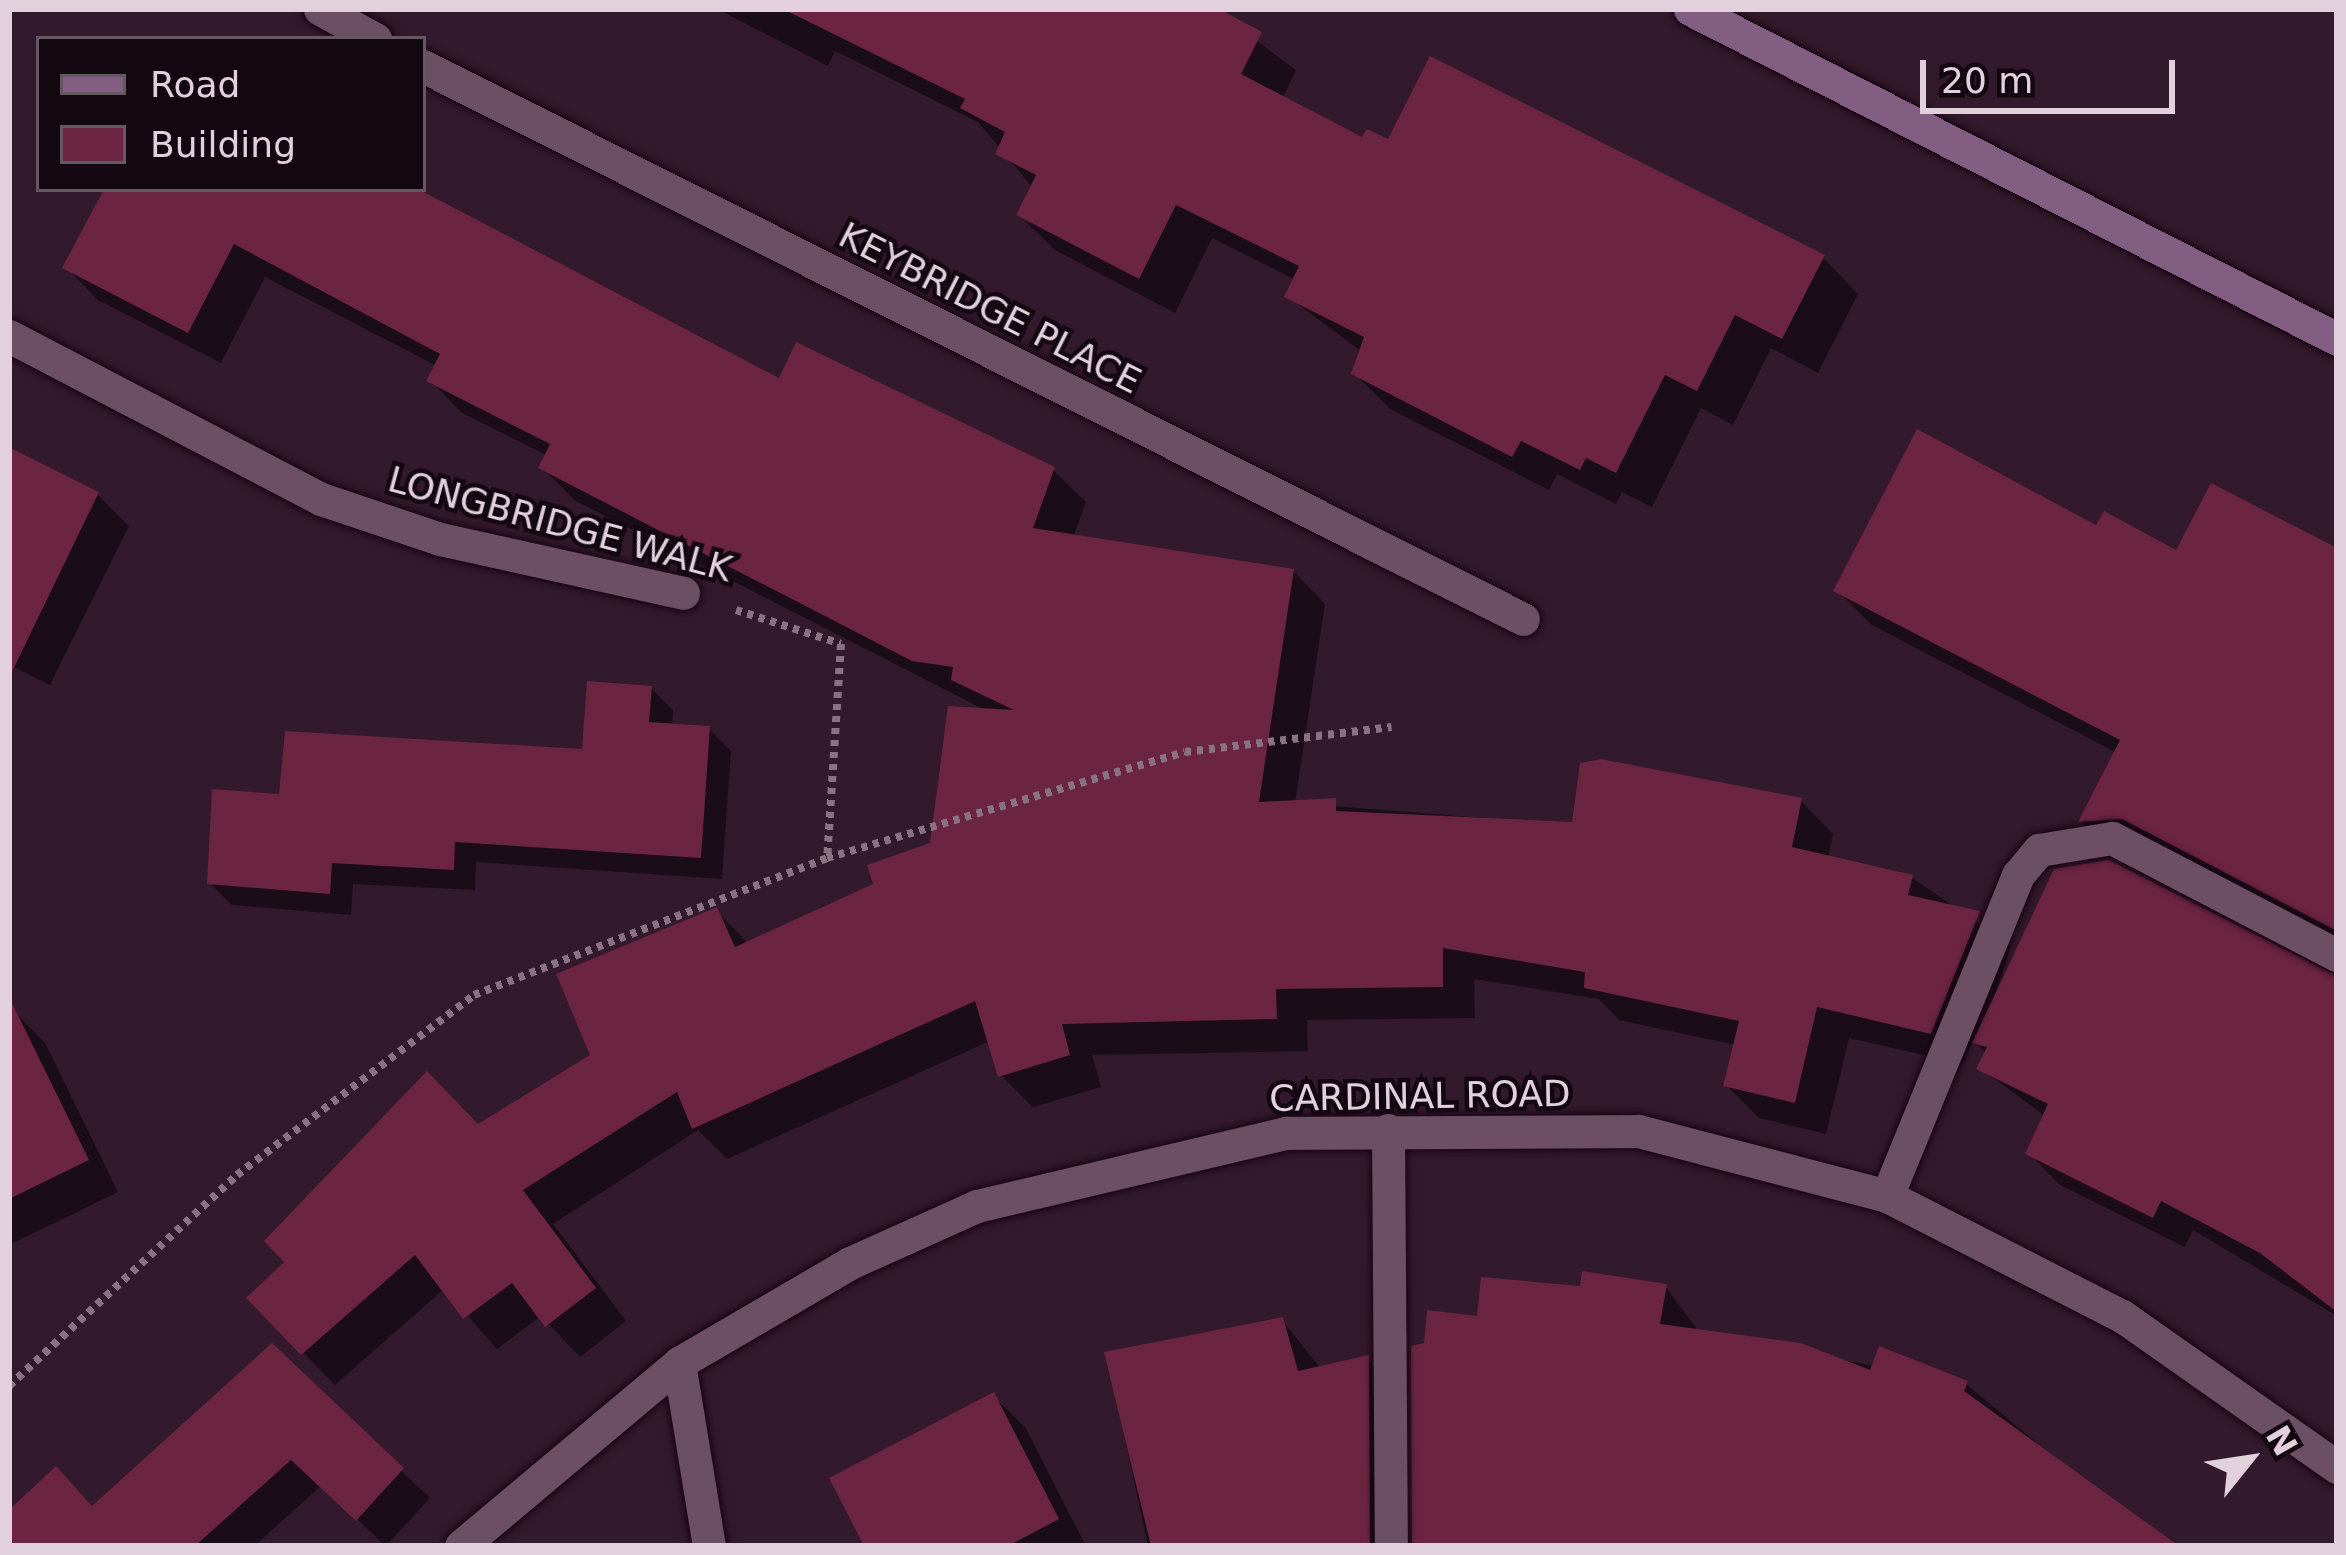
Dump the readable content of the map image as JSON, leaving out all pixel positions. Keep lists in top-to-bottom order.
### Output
{
  "streets": {
    "street": ["KEYBRIDGE PLACE", "LONGBRIDGE WALK", "CARDINAL ROAD"]
  },
  "legend": ["Road", "Building"],
  "scale_bar": "20 m",
  "north": "top right"
}
